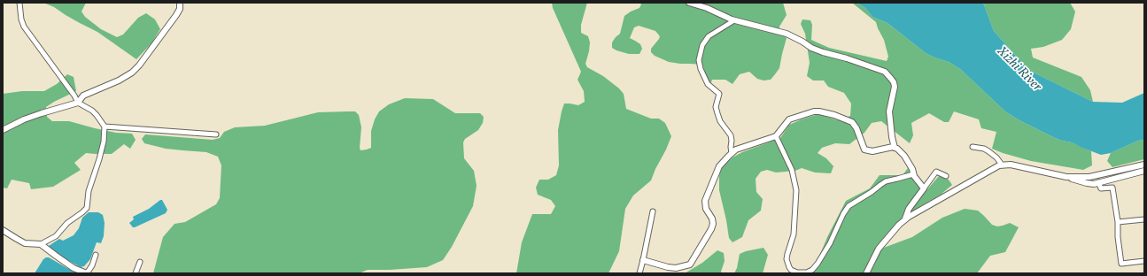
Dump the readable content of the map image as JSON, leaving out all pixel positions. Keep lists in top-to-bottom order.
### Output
{
  "water": ["Xizhi River"]
}
